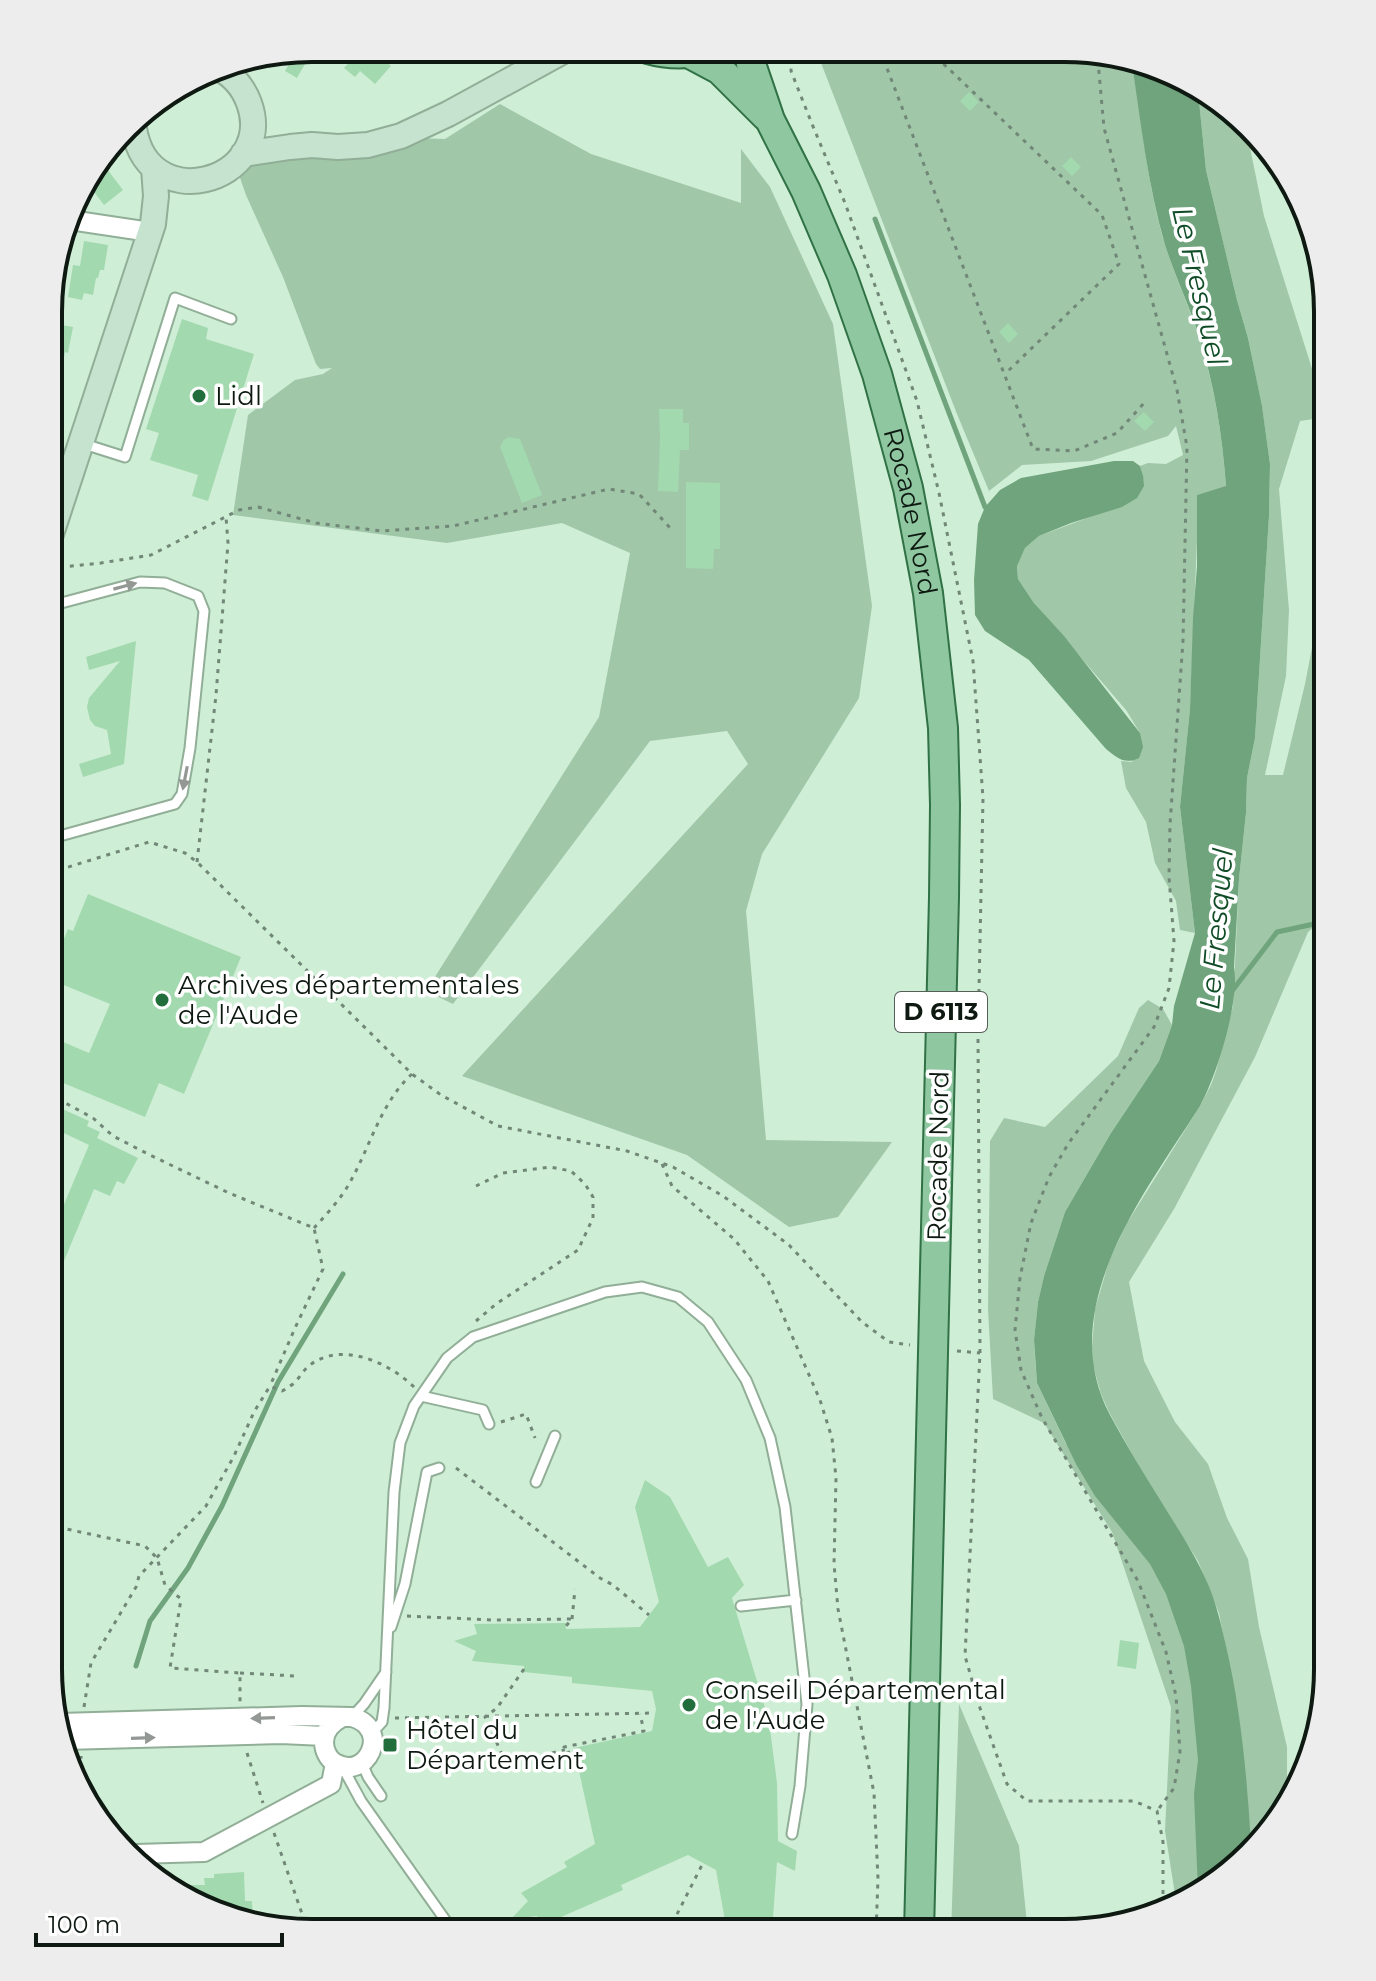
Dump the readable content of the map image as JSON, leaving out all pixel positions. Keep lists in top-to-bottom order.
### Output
{
  "streets": {
    "main road": ["Rocade Nord", "D 6113"]
  },
  "water": ["Le Fresquel"],
  "places": {
    "other": ["Lidl", "Archives départementales de l'Aude", "Conseil Départemental de l'Aude"],
    "transit": ["Hôtel du Département"]
  },
  "scale_bar": "100 m"
}
